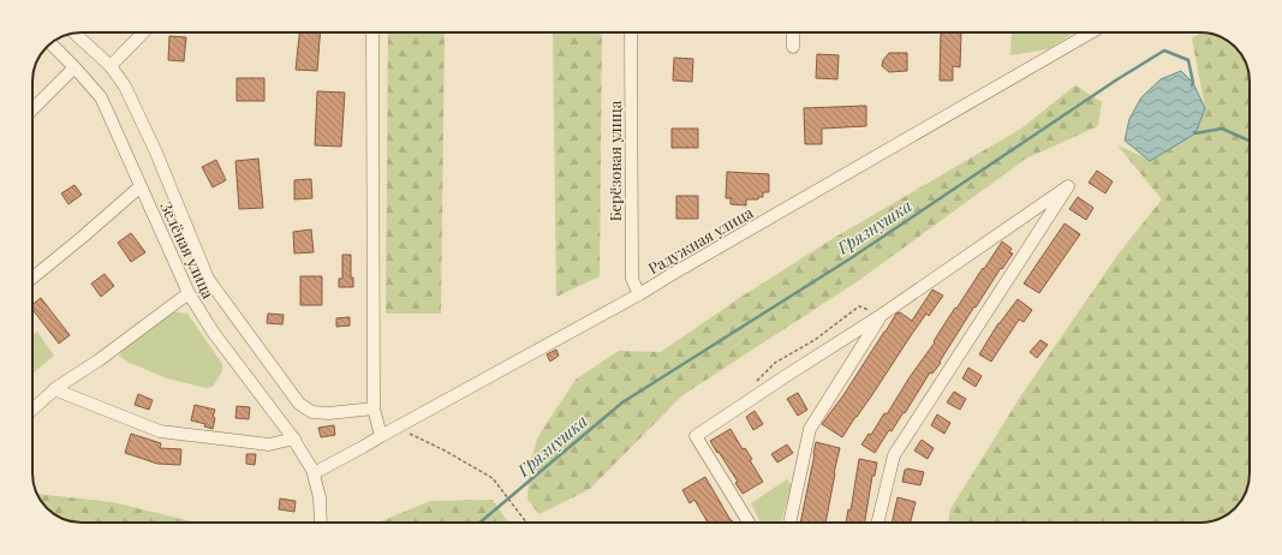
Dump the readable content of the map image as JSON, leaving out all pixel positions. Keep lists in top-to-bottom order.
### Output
{
  "streets": {
    "street": ["Берёзовая улица", "Радужная улица", "Зелёная улица"]
  },
  "crossings": [
    ["Берёзовая улица", "Радужная улица"],
    ["Радужная улица", "Зелёная улица"]
  ],
  "water": ["Грязнушка"]
}
